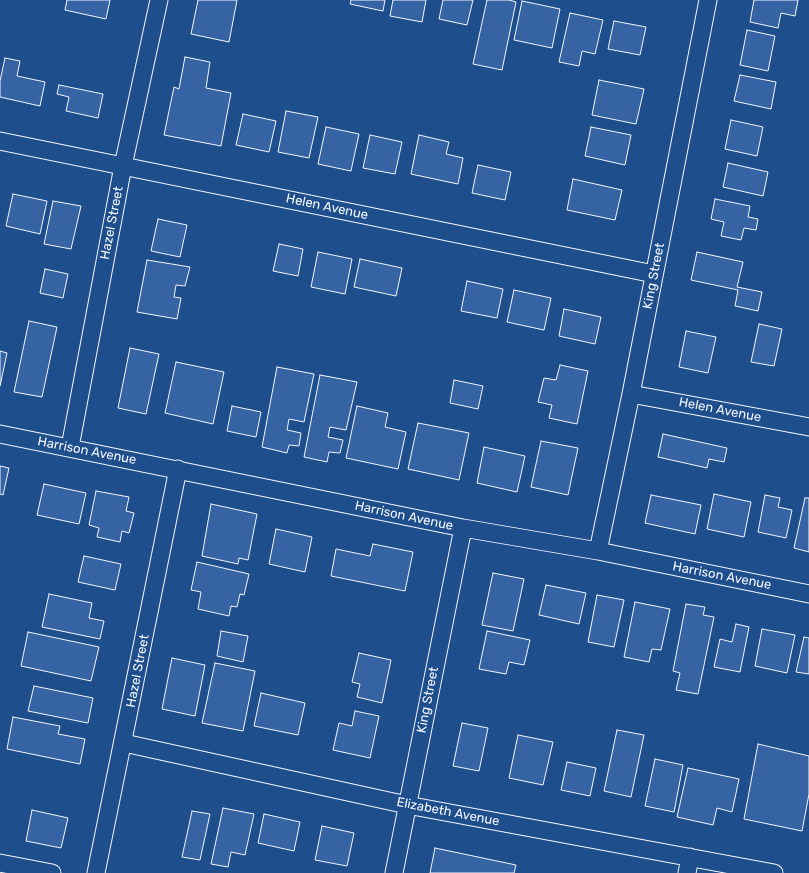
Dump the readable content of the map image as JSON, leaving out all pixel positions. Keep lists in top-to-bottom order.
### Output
{
  "streets": {
    "street": [
      "Helen Avenue",
      "Hazel Street",
      "King Street",
      "Harrison Avenue",
      "Elizabeth Avenue"
    ]
  },
  "crossings": [
    ["Helen Avenue", "Hazel Street"],
    ["Helen Avenue", "King Street"],
    ["Hazel Street", "Harrison Avenue"],
    ["Hazel Street", "Elizabeth Avenue"],
    ["King Street", "Harrison Avenue"],
    ["King Street", "Elizabeth Avenue"]
  ]
}
